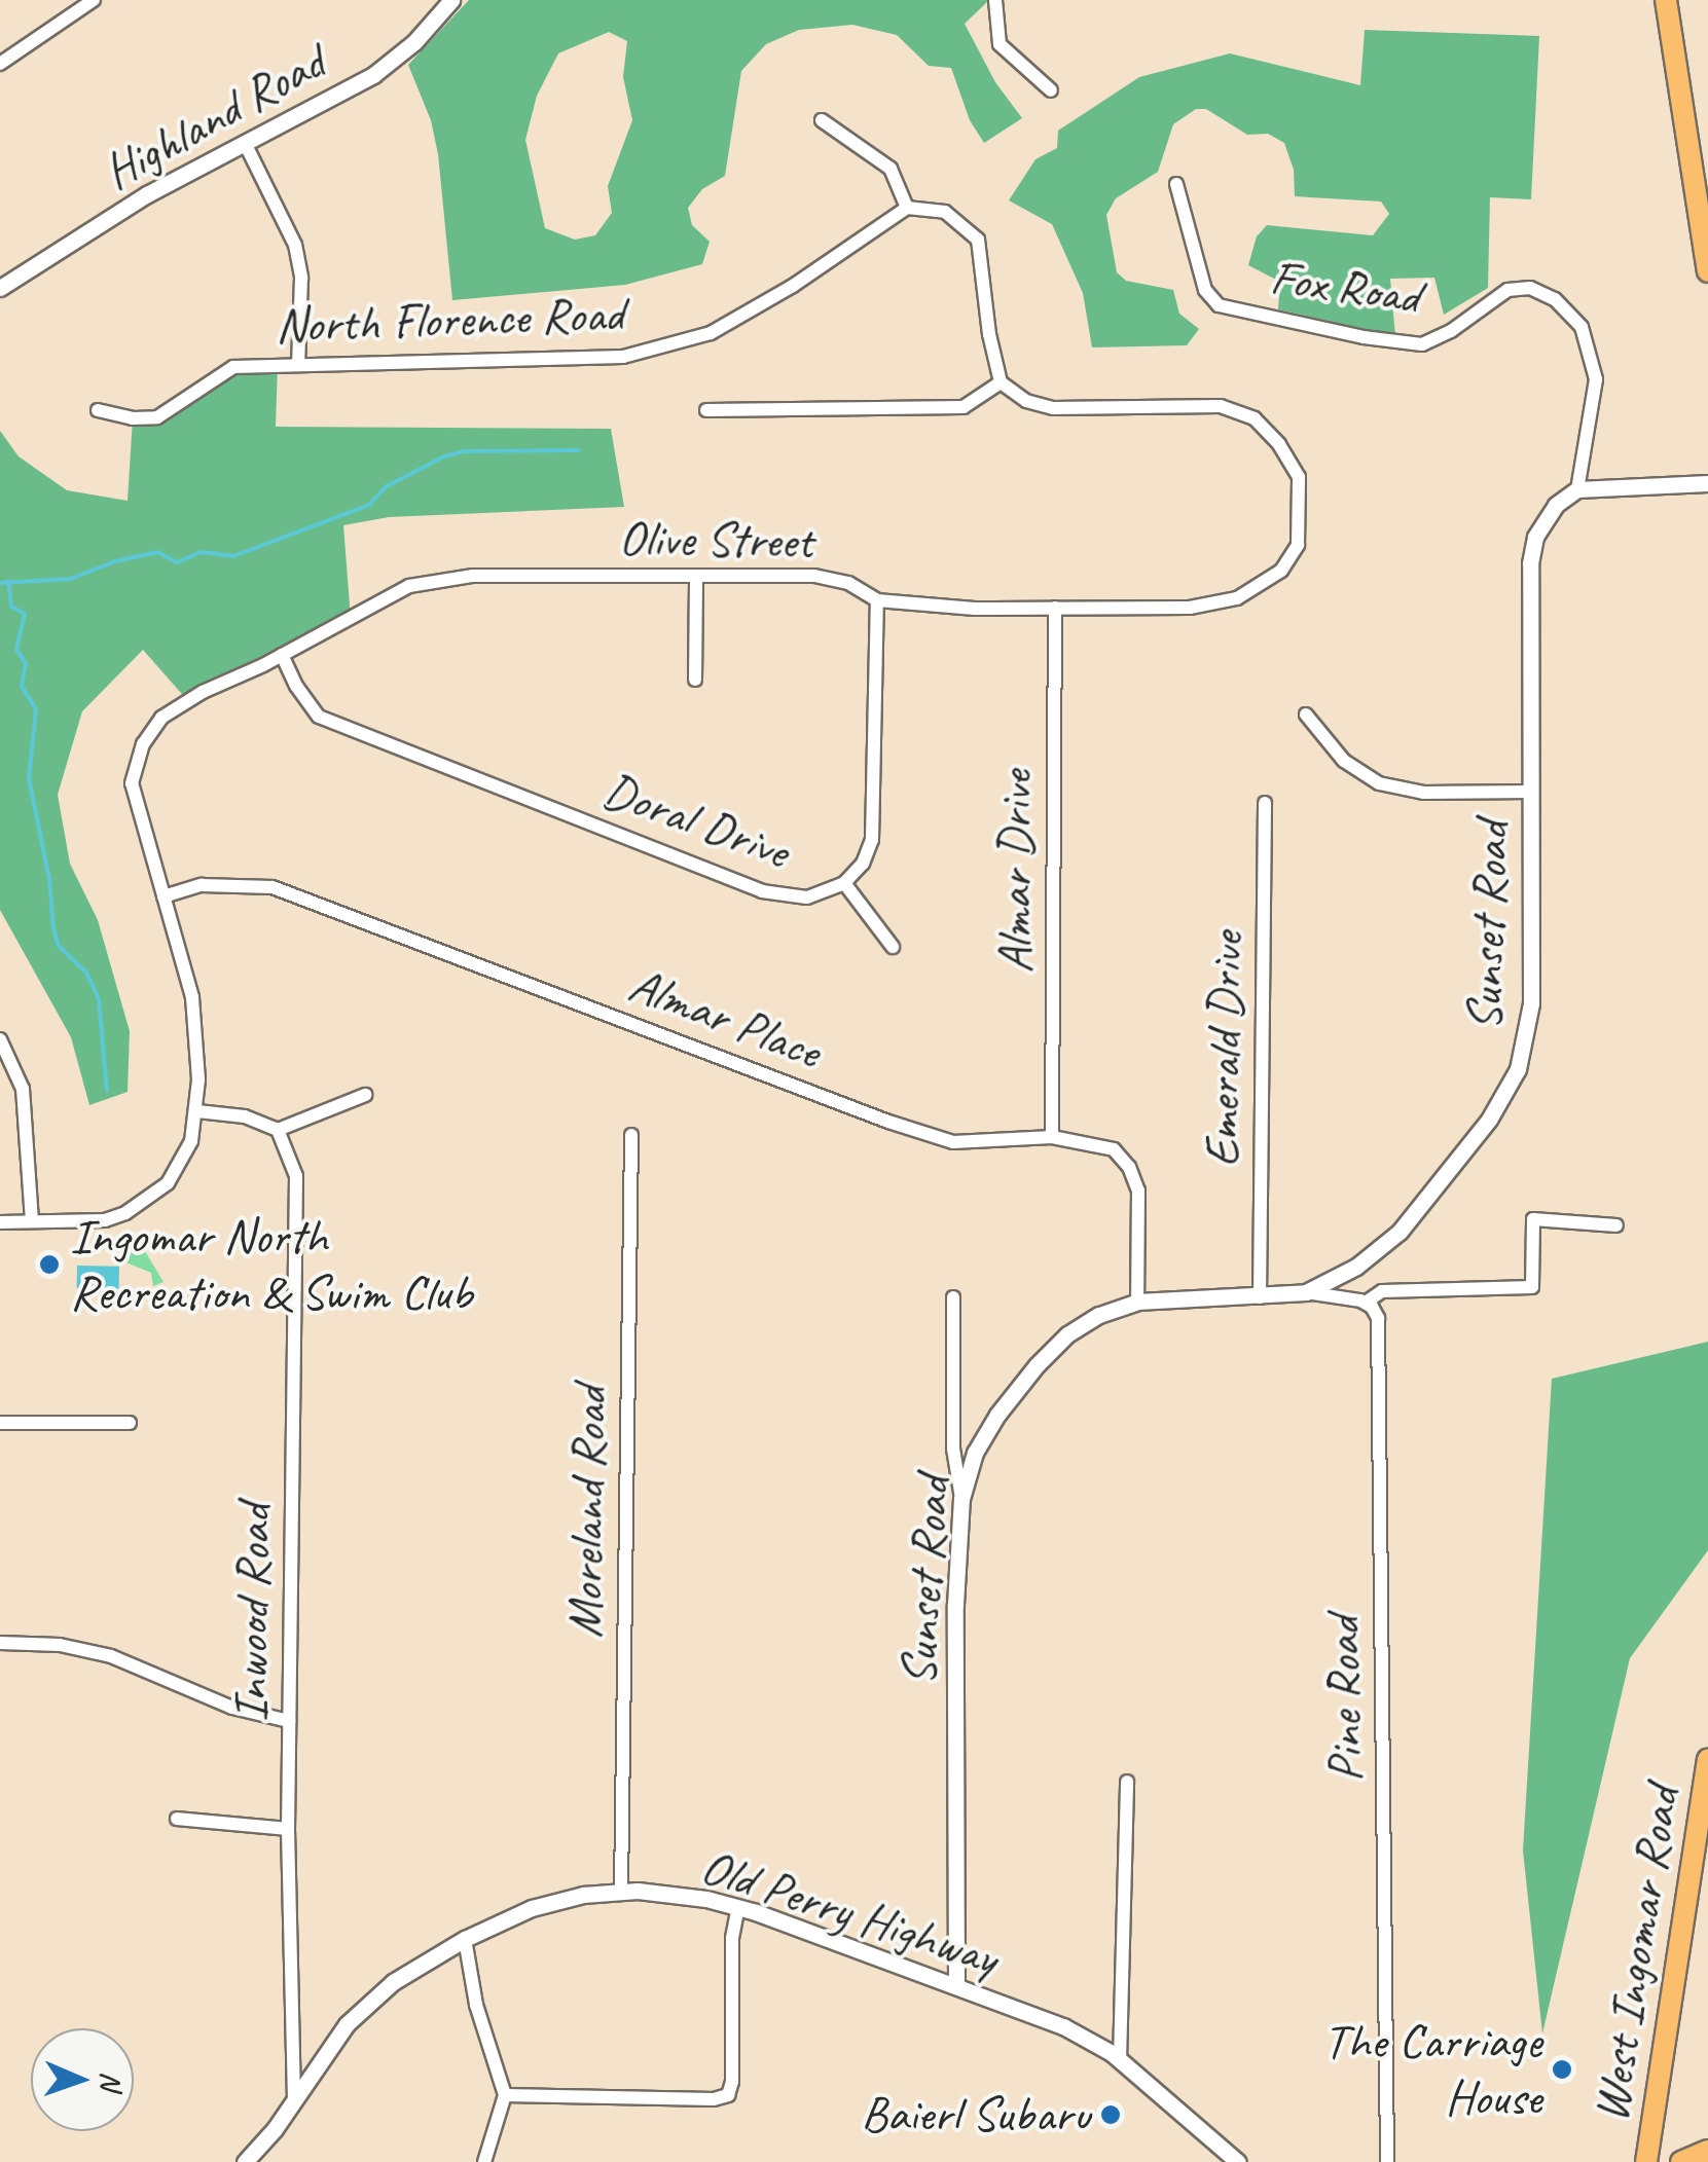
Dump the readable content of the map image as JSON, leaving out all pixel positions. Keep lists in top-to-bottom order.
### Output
{
  "streets": {
    "main road": ["West Ingomar Road"],
    "street": [
      "Highland Road",
      "Fox Road",
      "North Florence Road",
      "Olive Street",
      "Doral Drive",
      "Almar Drive",
      "Sunset Road",
      "Almar Place",
      "Emerald Drive",
      "Moreland Road",
      "Inwood Road",
      "Pine Road",
      "Old Perry Highway"
    ]
  },
  "crossings": [
    ["Fox Road", "Sunset Road"],
    ["Olive Street", "Doral Drive"],
    ["Olive Street", "Almar Drive"],
    ["Olive Street", "Almar Place"],
    ["Almar Drive", "Almar Place"],
    ["Sunset Road", "Almar Place"],
    ["Sunset Road", "Emerald Drive"],
    ["Sunset Road", "Old Perry Highway"],
    ["Moreland Road", "Old Perry Highway"],
    ["Inwood Road", "Old Perry Highway"]
  ],
  "places": ["Ingomar North Recreation & Swim Club", "The Carriage House", "Baierl Subaru"],
  "north": "right"
}
